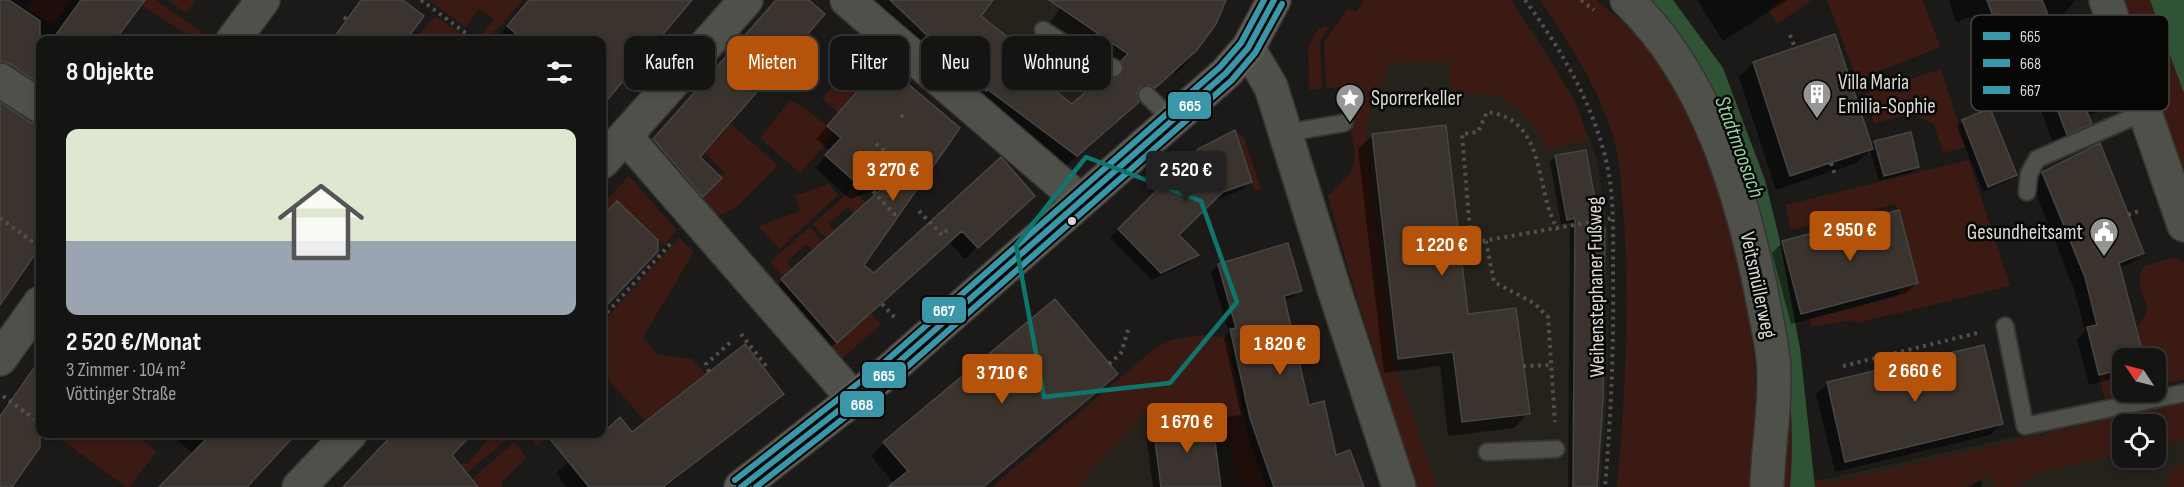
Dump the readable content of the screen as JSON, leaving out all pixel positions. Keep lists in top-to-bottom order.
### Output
{
  "streets": {
    "street": ["Veitsmüllerweg"],
    "path": ["Weihenstephaner Fußweg"]
  },
  "water": ["Stadtmoosach"],
  "places": {
    "building": ["Villa Maria Emilia-Sophie"],
    "place": ["Sporrerkeller"],
    "public building": ["Gesundheitsamt"]
  },
  "lines": ["transit line 665", "transit line 667", "transit line 668"],
  "legend": ["665", "668", "667"],
  "north": "top left",
  "page": {
    "chip": [
      "Kaufen",
      "Mieten",
      "Filter",
      "Neu",
      "Wohnung"
    ],
    "heading": "8 Objekte",
    "list": [
      {
        "name": "2 520 €/Monat",
        "note": "3 Zimmer · 104 m² · Vöttinger Straße"
      }
    ],
    "price": [
      "3 270 €",
      "2 520 €",
      "2 950 €",
      "1 220 €",
      "1 820 €",
      "2 660 €",
      "3 710 €",
      "1 670 €"
    ]
  }
}
